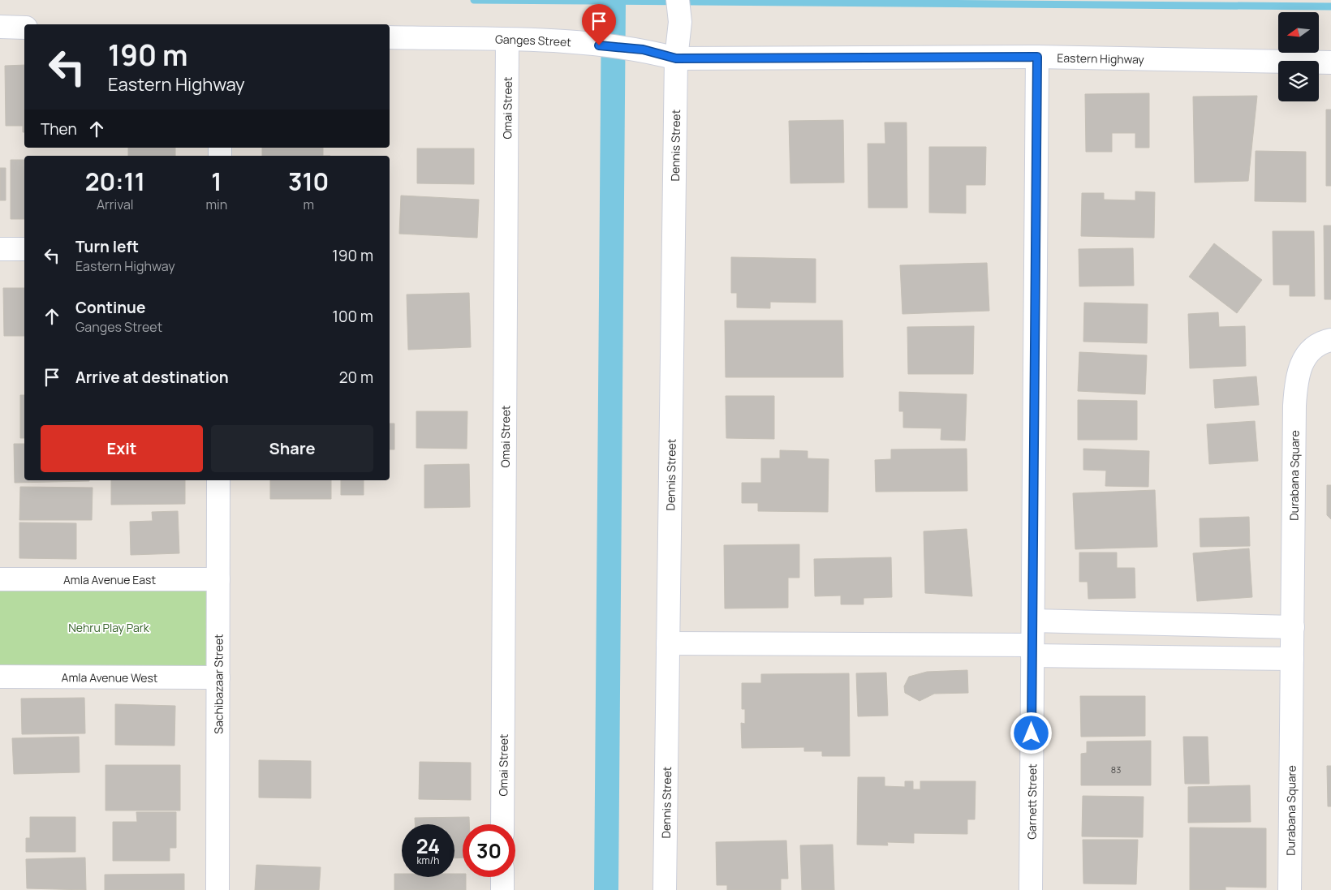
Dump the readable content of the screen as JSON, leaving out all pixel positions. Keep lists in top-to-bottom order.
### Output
{
  "streets": {
    "street": [
      "Ganges Street",
      "Eastern Highway",
      "Omai Street",
      "Dennis Street",
      "Durabana Square",
      "Amla Avenue East",
      "Amla Avenue West",
      "Sachibazaar Street",
      "Garnett Street"
    ]
  },
  "crossings": [
    ["Ganges Street", "Eastern Highway"],
    ["Ganges Street", "Omai Street"],
    ["Ganges Street", "Dennis Street"],
    ["Eastern Highway", "Dennis Street"],
    ["Eastern Highway", "Garnett Street"],
    ["Amla Avenue East", "Sachibazaar Street"],
    ["Amla Avenue West", "Sachibazaar Street"]
  ],
  "parks": ["Nehru Play Park"],
  "house_numbers": ["83"],
  "north": "left",
  "page": {
    "turn": ["190 m", "Eastern Highway"],
    "then": "Then",
    "eta": [
      "20:11",
      "Arrival",
      "1",
      "min",
      "310",
      "m"
    ],
    "list": [
      {
        "name": "Turn left",
        "note": "Eastern Highway",
        "value": "190 m"
      },
      {
        "name": "Continue",
        "note": "Ganges Street",
        "value": "100 m"
      },
      {
        "name": "Arrive at destination",
        "value": "20 m"
      }
    ],
    "buttons": ["Exit", "Share"],
    "speed": "24 km/h",
    "limit": "30"
  }
}
